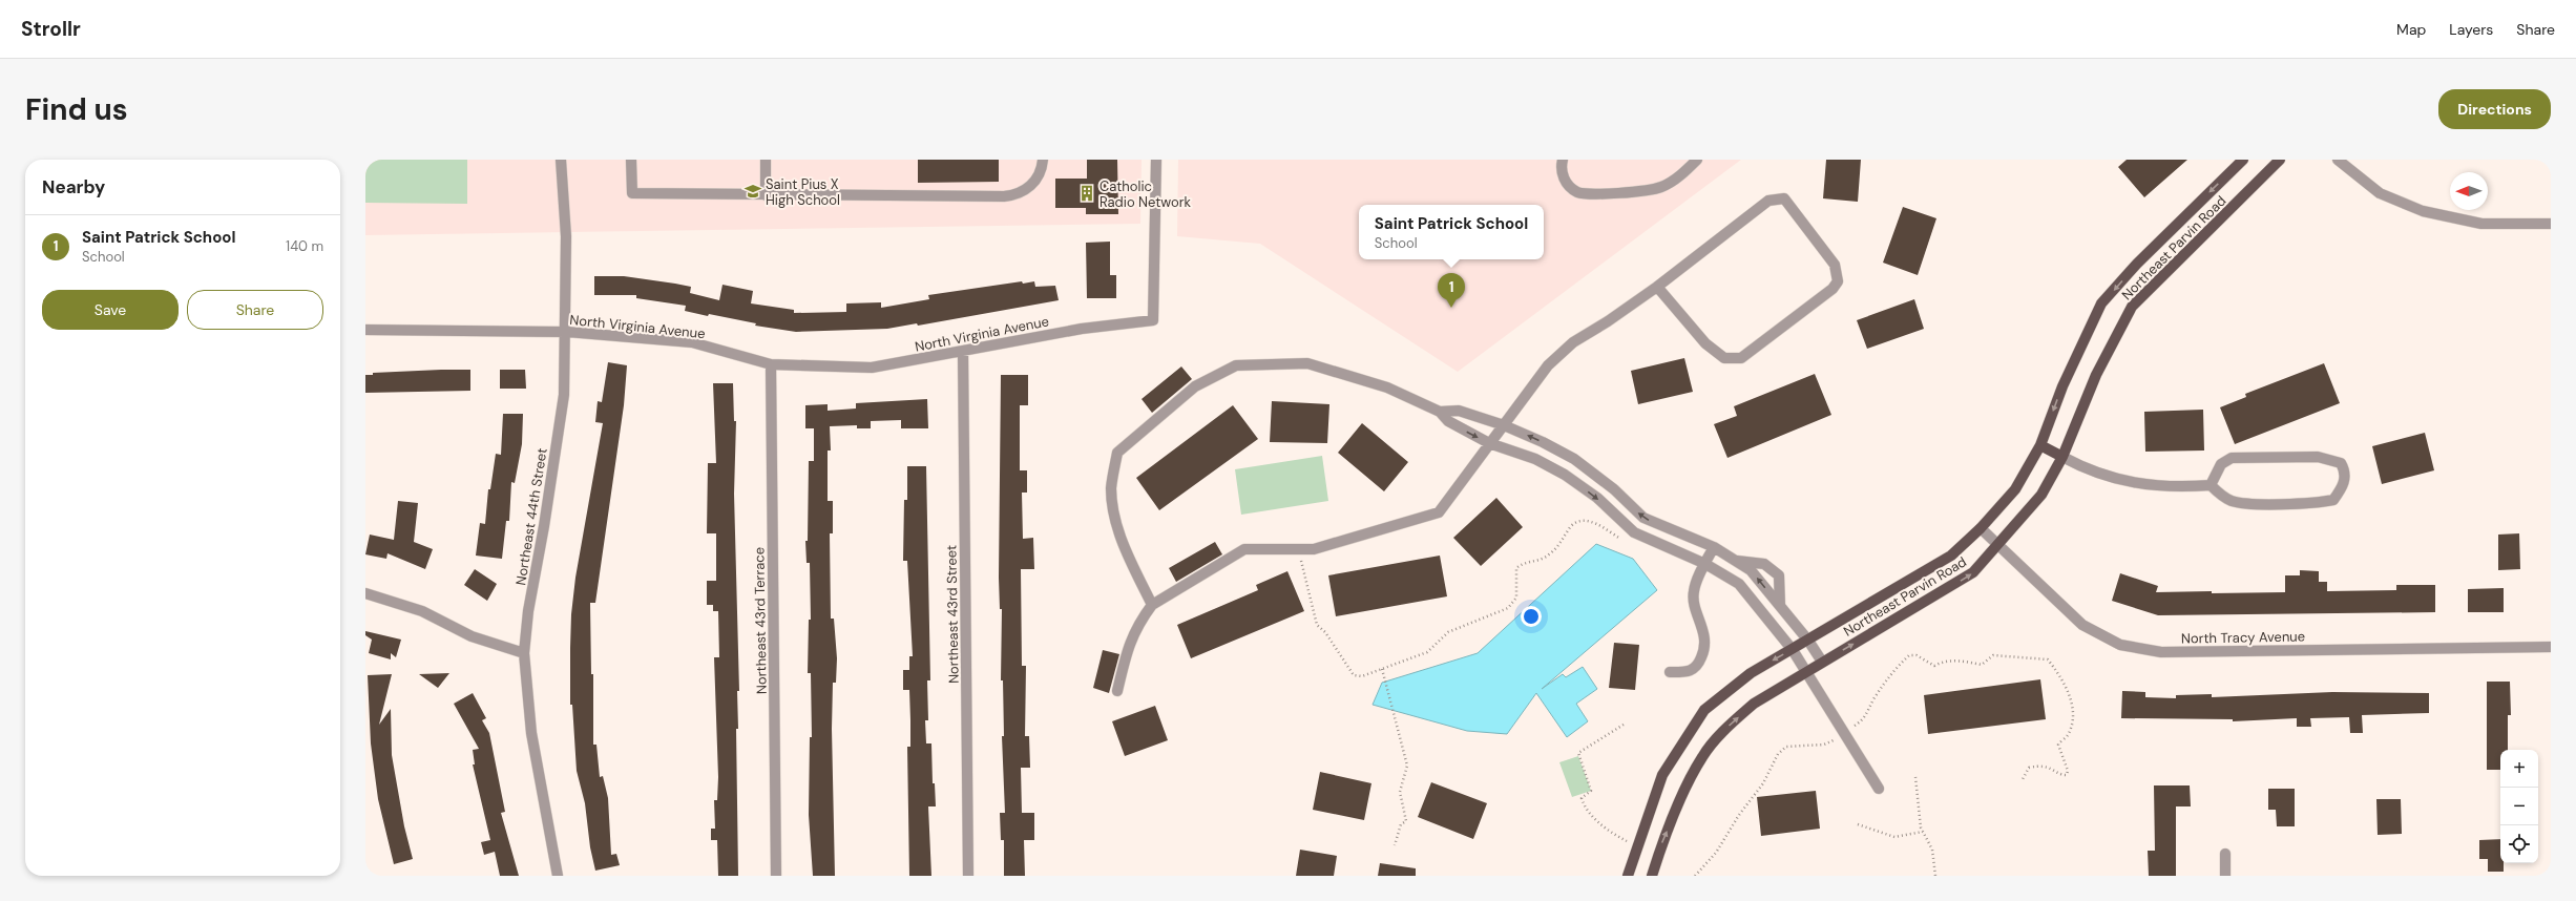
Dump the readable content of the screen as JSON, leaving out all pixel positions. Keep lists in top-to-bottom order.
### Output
{
  "streets": {
    "main road": ["Northeast Parvin Road"],
    "street": [
      "North Virginia Avenue",
      "Northeast 44th Street",
      "Northeast 43rd Street",
      "Northeast 43rd Terrace",
      "North Tracy Avenue"
    ]
  },
  "crossings": [
    ["Northeast Parvin Road", "North Tracy Avenue"],
    ["North Virginia Avenue", "Northeast 44th Street"],
    ["North Virginia Avenue", "Northeast 43rd Street"],
    ["North Virginia Avenue", "Northeast 43rd Terrace"]
  ],
  "places": {
    "school or university": ["Saint Pius X High School"],
    "building": ["Catholic Radio Network"]
  },
  "north": "left",
  "page": {
    "header": "Strollr",
    "nav": ["Map", "Layers", "Share"],
    "buttons": [
      "Directions",
      ["Save", "Share"]
    ],
    "title": "Find us",
    "heading": "Nearby",
    "popup": ["Saint Patrick School", "School"],
    "list": [
      {
        "mark": "1",
        "name": "Saint Patrick School",
        "note": "School",
        "value": "140 m"
      }
    ],
    "pins": "1",
    "map_buttons": ["+", "−"]
  }
}
